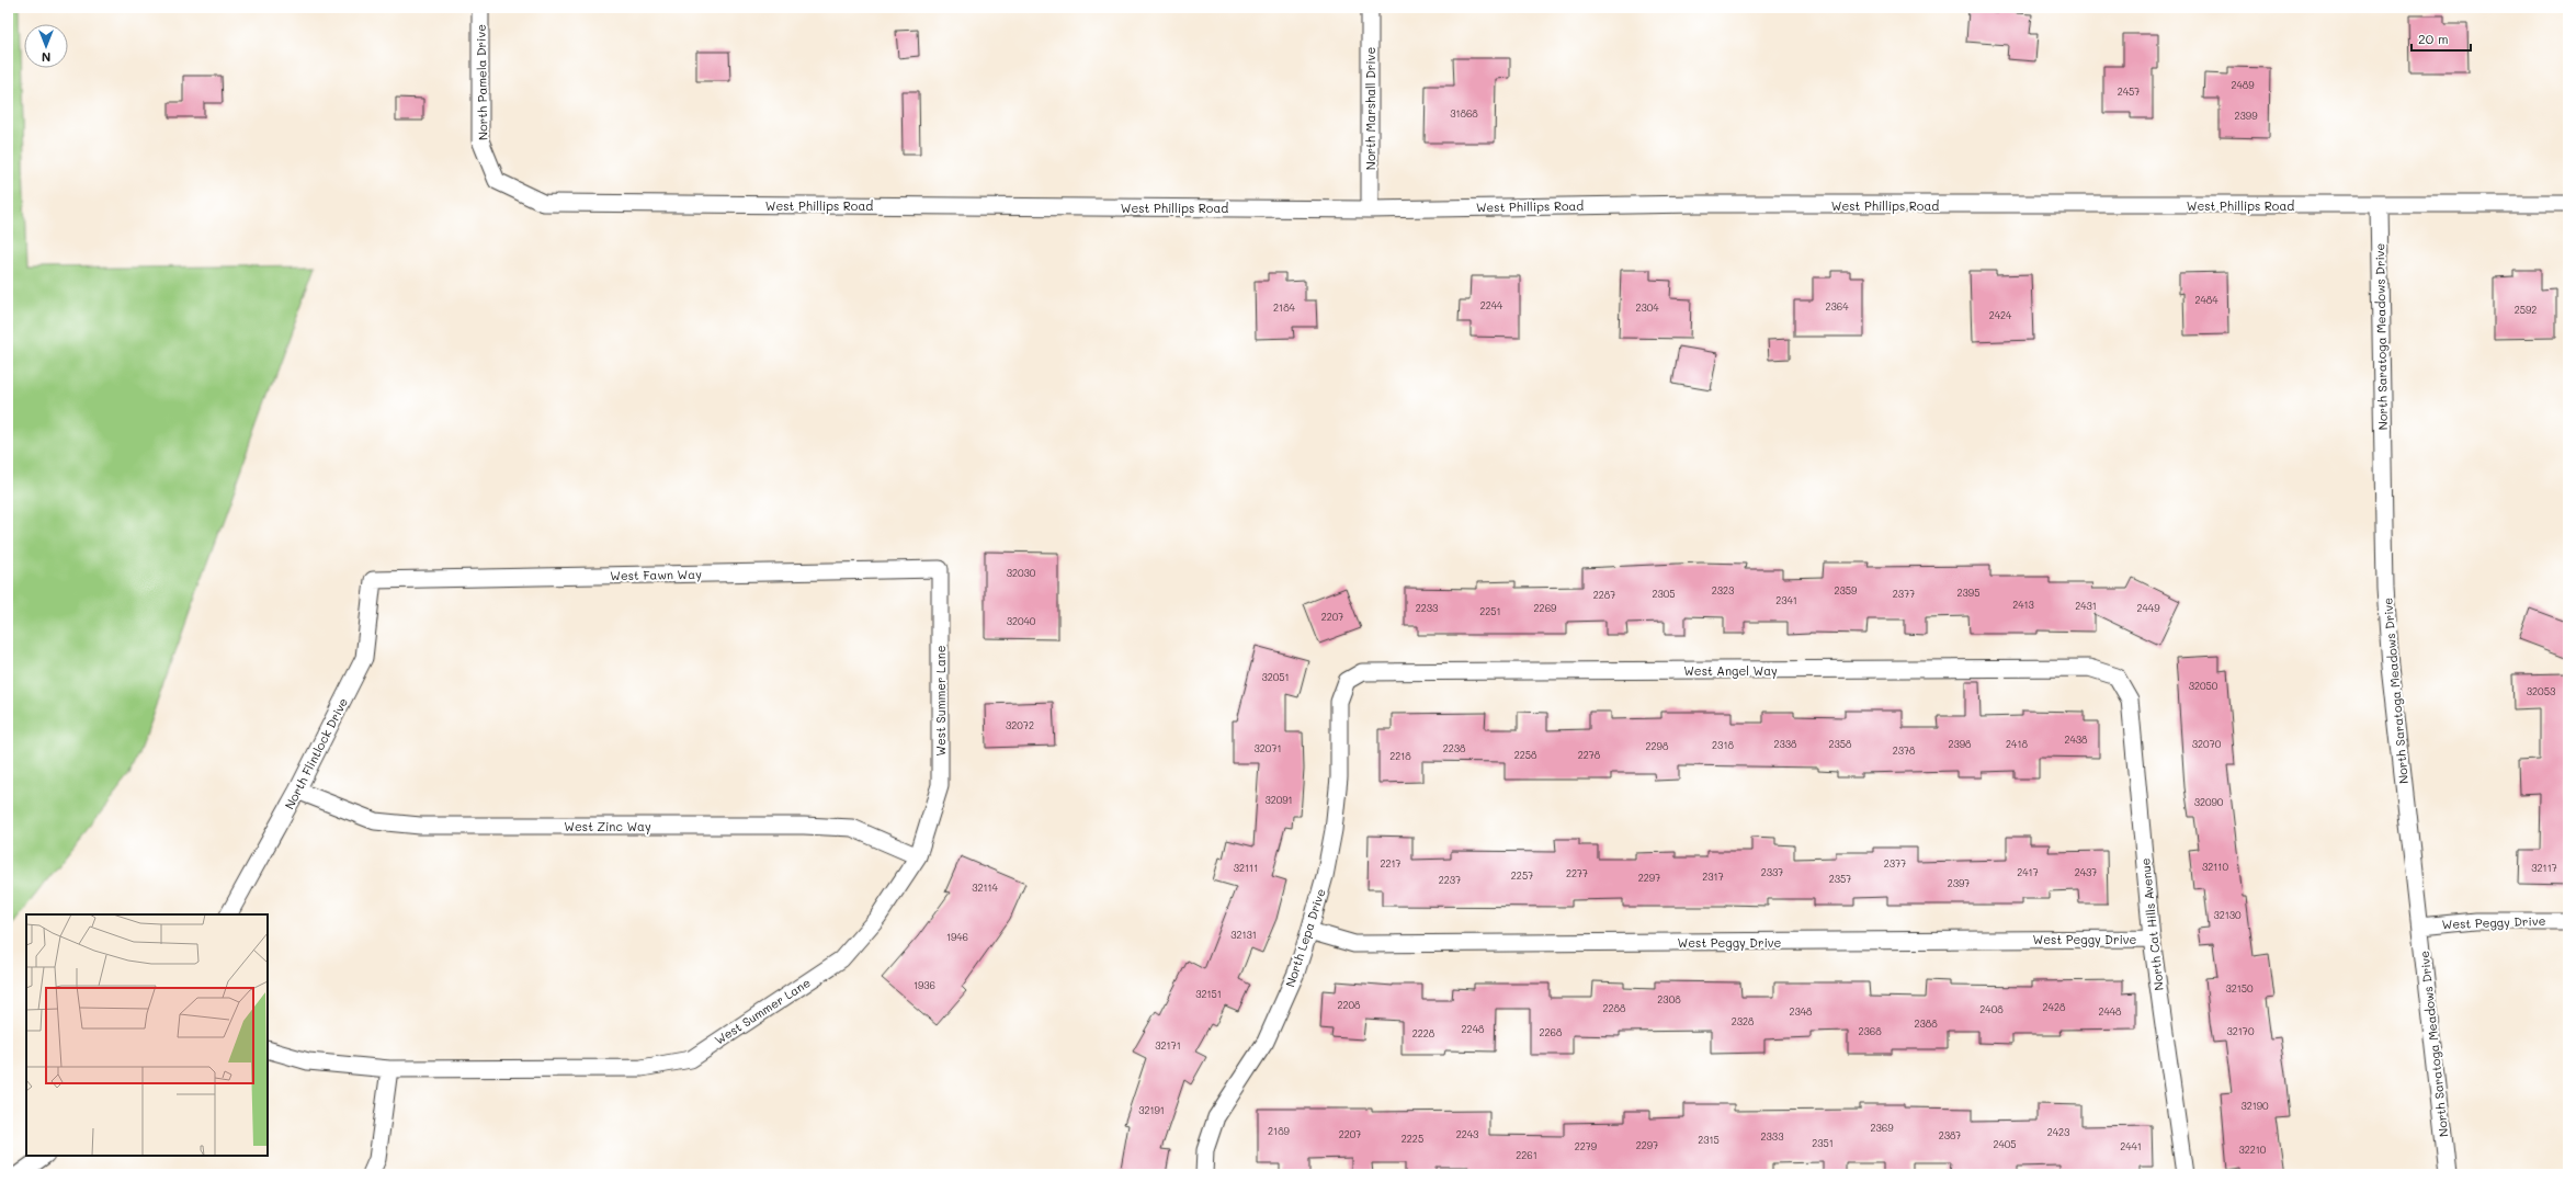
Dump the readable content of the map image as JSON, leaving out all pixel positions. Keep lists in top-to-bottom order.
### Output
{
  "streets": {
    "street": [
      "North Pamela Drive",
      "North Marshall Drive",
      "West Phillips Road",
      "North Saratoga Meadows Drive",
      "West Fawn Way",
      "West Angel Way",
      "West Summer Lane",
      "North Flintlock Drive",
      "West Zinc Way",
      "West Peggy Drive",
      "North Cat Hills Avenue",
      "North Lepa Drive"
    ]
  },
  "crossings": [
    ["North Pamela Drive", "West Phillips Road"],
    ["North Marshall Drive", "West Phillips Road"],
    ["West Phillips Road", "North Saratoga Meadows Drive"],
    ["North Saratoga Meadows Drive", "West Peggy Drive"],
    ["West Fawn Way", "West Summer Lane"],
    ["West Fawn Way", "North Flintlock Drive"],
    ["West Angel Way", "North Cat Hills Avenue"],
    ["West Angel Way", "North Lepa Drive"],
    ["West Summer Lane", "West Zinc Way"],
    ["North Flintlock Drive", "West Zinc Way"],
    ["West Peggy Drive", "North Cat Hills Avenue"],
    ["West Peggy Drive", "North Lepa Drive"]
  ],
  "house_numbers": [
    "2489",
    "2457",
    "31868",
    "2399",
    "2484",
    "2244",
    "2364",
    "2184",
    "2304",
    "2592",
    "2424",
    "32030",
    "2323",
    "2359",
    "2395",
    "2305",
    "2377",
    "2287",
    "2341",
    "2413",
    "2431",
    "2233",
    "2269",
    "2449",
    "2251",
    "2207",
    "32040",
    "32051",
    "32050",
    "32053",
    "32072",
    "2438",
    "2338",
    "2358",
    "2398",
    "2418",
    "32070",
    "2318",
    "2298",
    "32071",
    "2238",
    "2378",
    "2258",
    "2278",
    "2218",
    "32091",
    "32090",
    "2217",
    "2377",
    "32110",
    "32111",
    "32117",
    "2337",
    "2417",
    "2437",
    "2277",
    "2257",
    "2317",
    "2297",
    "2357",
    "2237",
    "2397",
    "32114",
    "32130",
    "32131",
    "1946",
    "1936",
    "32150",
    "32151",
    "2308",
    "2208",
    "2428",
    "2288",
    "2408",
    "2348",
    "2448",
    "2328",
    "2388",
    "2248",
    "2368",
    "32170",
    "2268",
    "2228",
    "32171",
    "32190",
    "32191",
    "2369",
    "2189",
    "2423",
    "2207",
    "2243",
    "2387",
    "2333",
    "2225",
    "2315",
    "2351",
    "2405",
    "2297",
    "2279",
    "2441",
    "32210",
    "2261"
  ],
  "scale_bar": "20 m",
  "north": "bottom"
}
